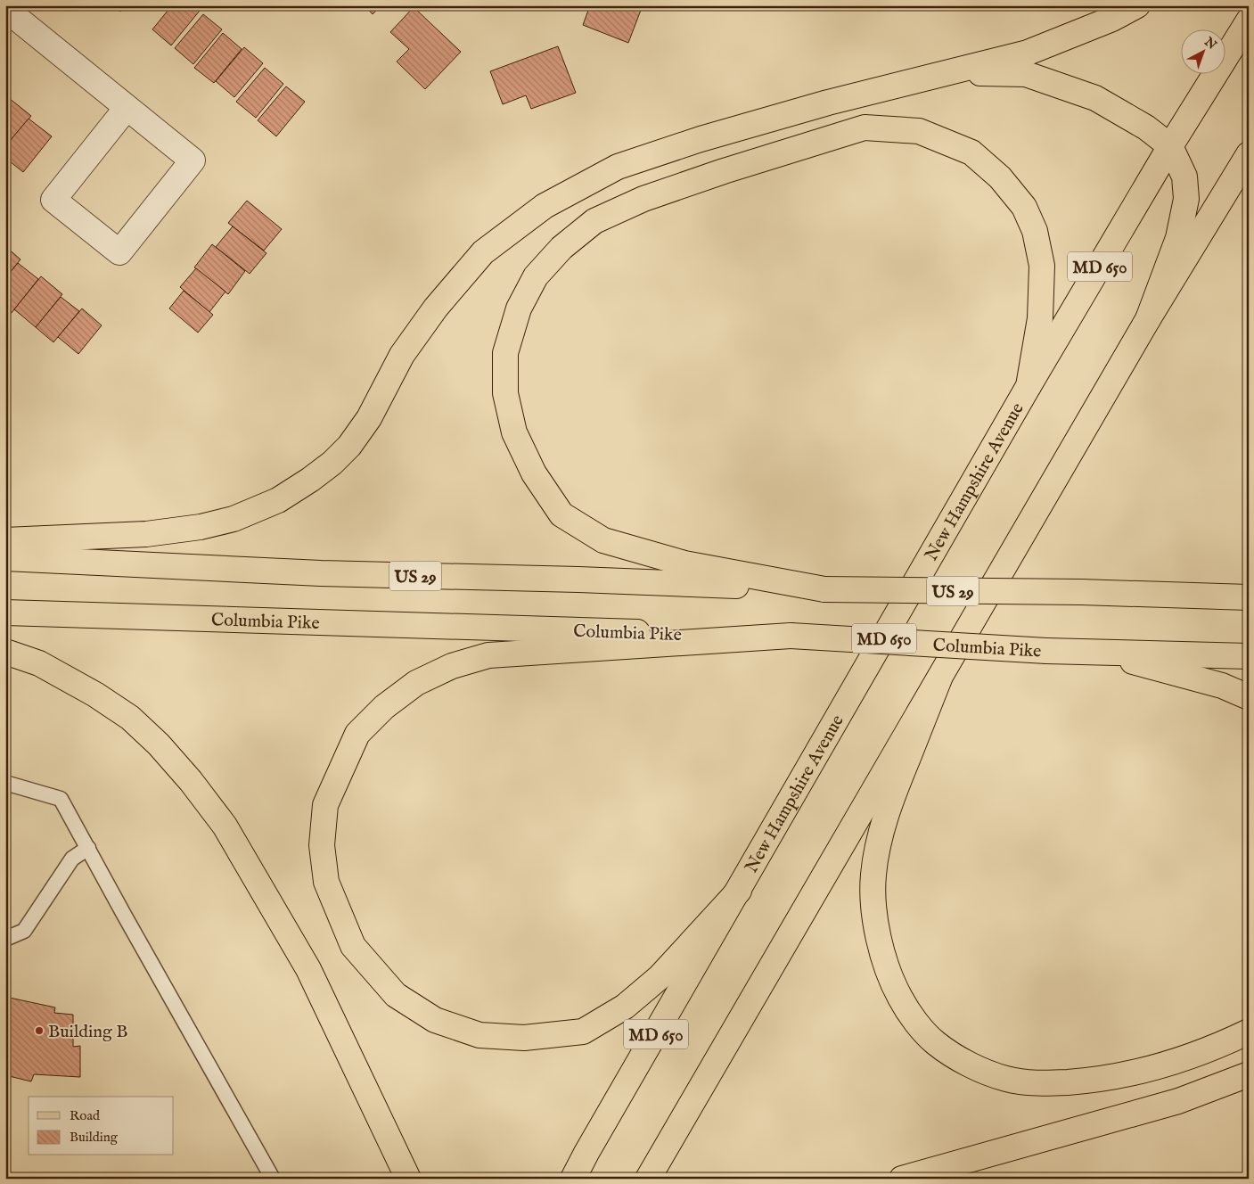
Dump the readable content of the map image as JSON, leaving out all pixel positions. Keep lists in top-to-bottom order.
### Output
{
  "streets": {
    "main road": [
      "MD 650",
      "New Hampshire Avenue",
      "US 29",
      "Columbia Pike"
    ]
  },
  "places": ["Building B"],
  "legend": ["Road", "Building"],
  "north": "top right"
}
